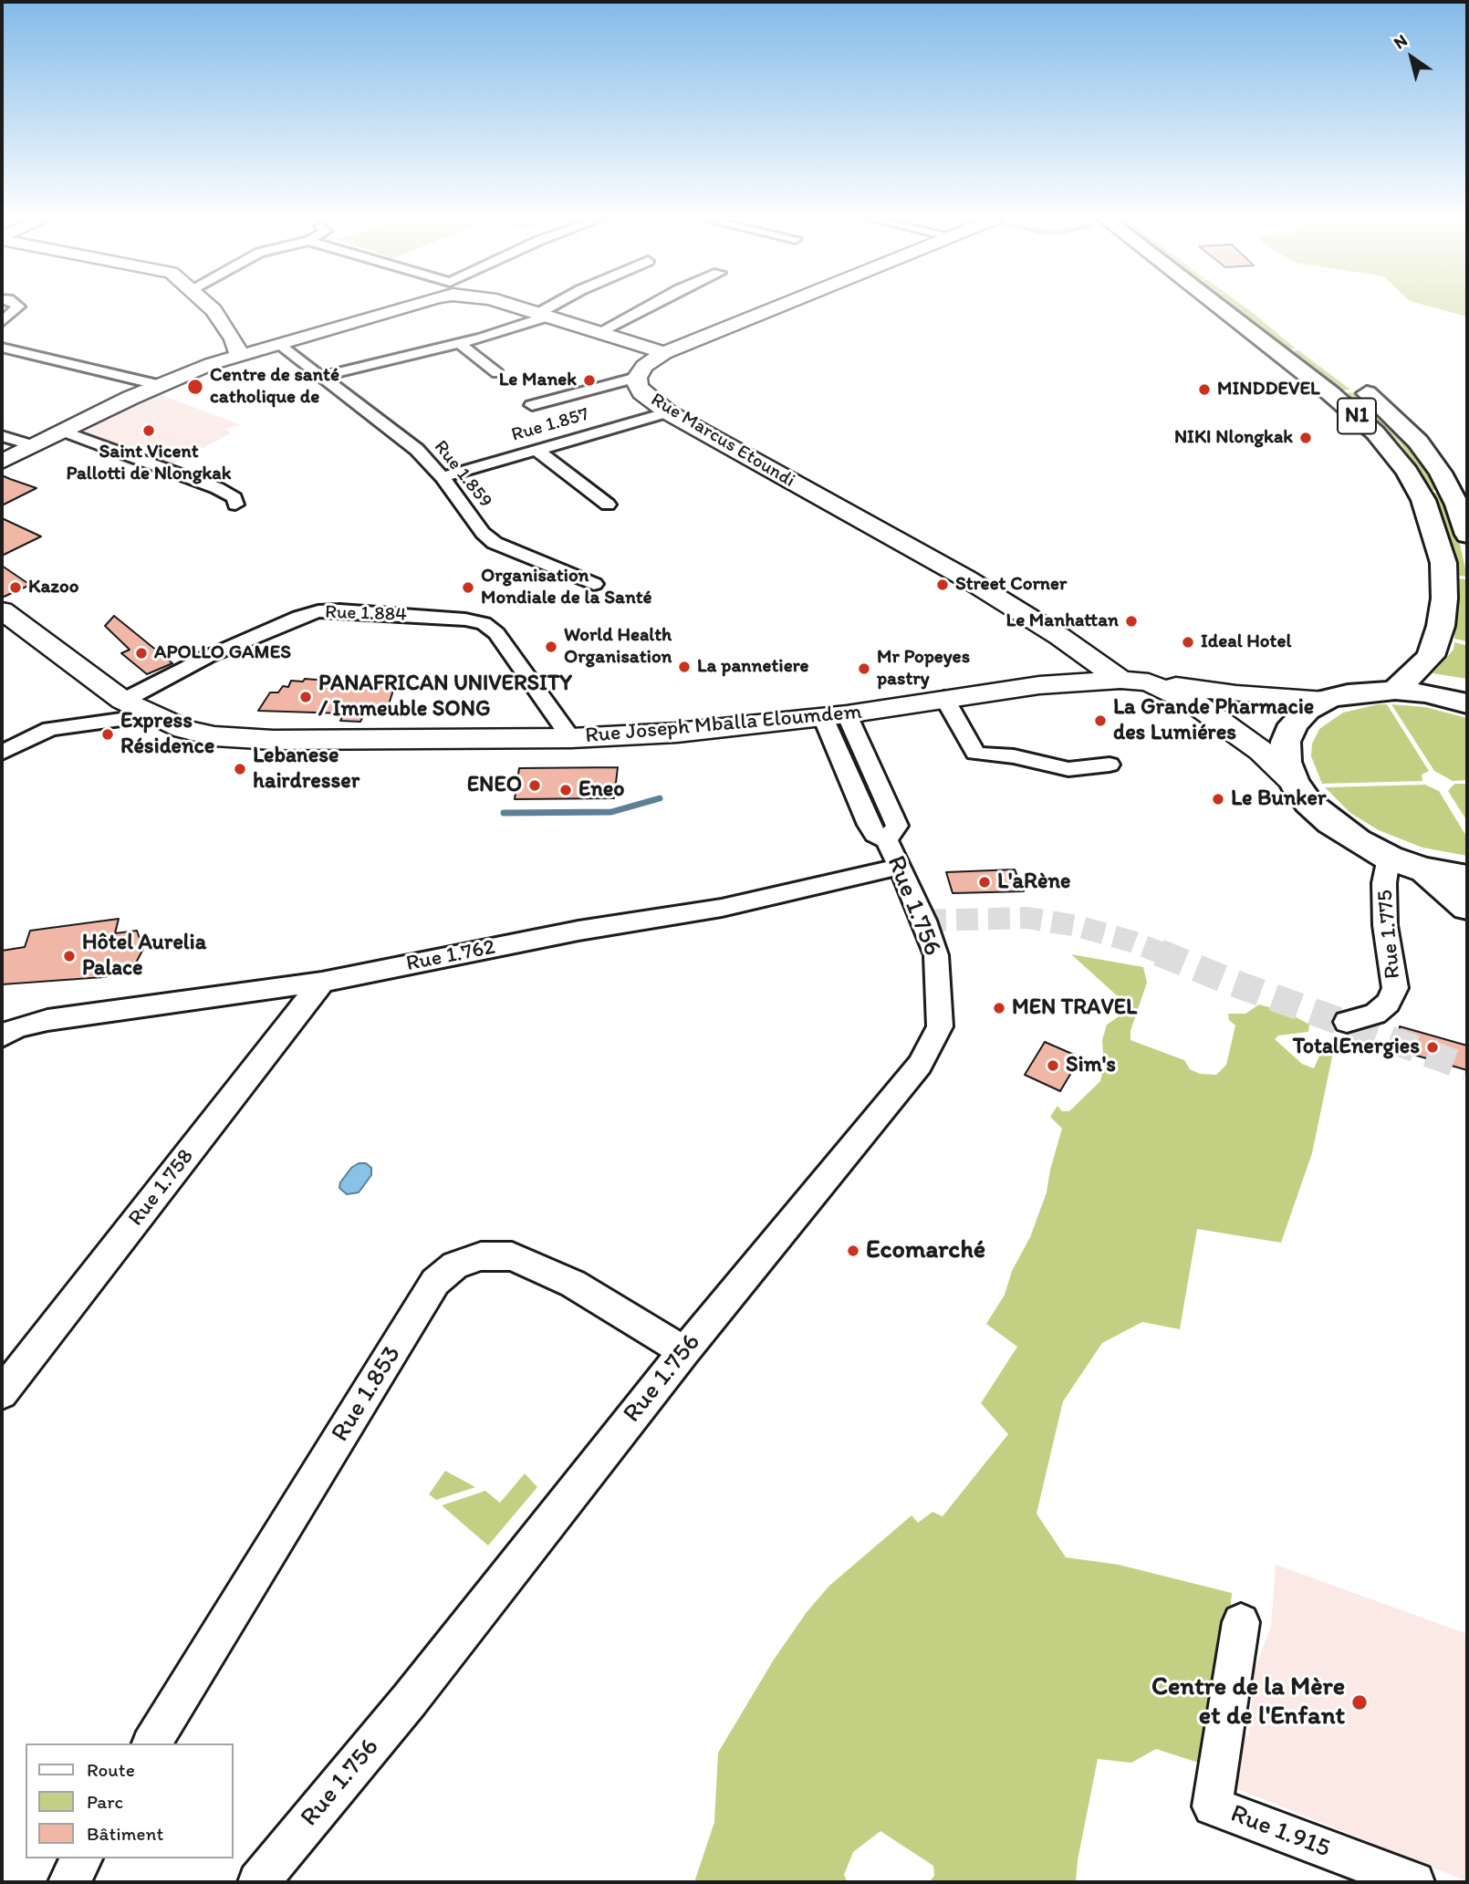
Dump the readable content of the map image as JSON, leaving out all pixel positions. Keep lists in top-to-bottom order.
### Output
{
  "streets": {
    "highway": ["N1"],
    "street": [
      "Rue 1.857",
      "Rue Marcus Etoundi",
      "Rue 1.859",
      "Rue 1.884",
      "Rue Joseph Mballa Eloumdem",
      "Rue 1.756",
      "Rue 1.775",
      "Rue 1.762",
      "Rue 1.758",
      "Rue 1.853",
      "Rue 1.915"
    ]
  },
  "crossings": [
    ["Rue 1.857", "Rue Marcus Etoundi"],
    ["Rue 1.857", "Rue 1.859"],
    ["Rue Marcus Etoundi", "Rue Joseph Mballa Eloumdem"],
    ["Rue 1.884", "Rue Joseph Mballa Eloumdem"],
    ["Rue Joseph Mballa Eloumdem", "Rue 1.756"],
    ["Rue 1.756", "Rue 1.762"],
    ["Rue 1.756", "Rue 1.853"],
    ["Rue 1.762", "Rue 1.758"]
  ],
  "places": [
    "Le Manek",
    "Centre de santé catholique de",
    "MINDDEVEL",
    "Saint Vicent Pallotti de Nlongkak",
    "NIKI Nlongkak",
    "Street Corner",
    "Kazoo",
    "Organisation Mondiale de la Santé",
    "Le Manhattan",
    "Ideal Hotel",
    "World Health Organisation",
    "APOLLO GAMES",
    "La pannetiere",
    "Mr Popeyes pastry",
    "PANAFRICAN UNIVERSITY / Immeuble SONG",
    "La Grande Pharmacie des Lumiéres",
    "Express Résidence",
    "Lebanese hairdresser",
    "ENEO",
    "Eneo",
    "Le Bunker",
    "L'aRène",
    "Hôtel Aurelia Palace",
    "MEN TRAVEL",
    "TotalEnergies",
    "Sim's",
    "Ecomarché",
    "Centre de la Mère et de l'Enfant"
  ],
  "legend": ["Route", "Parc", "Bâtiment"],
  "north": "top left"
}
